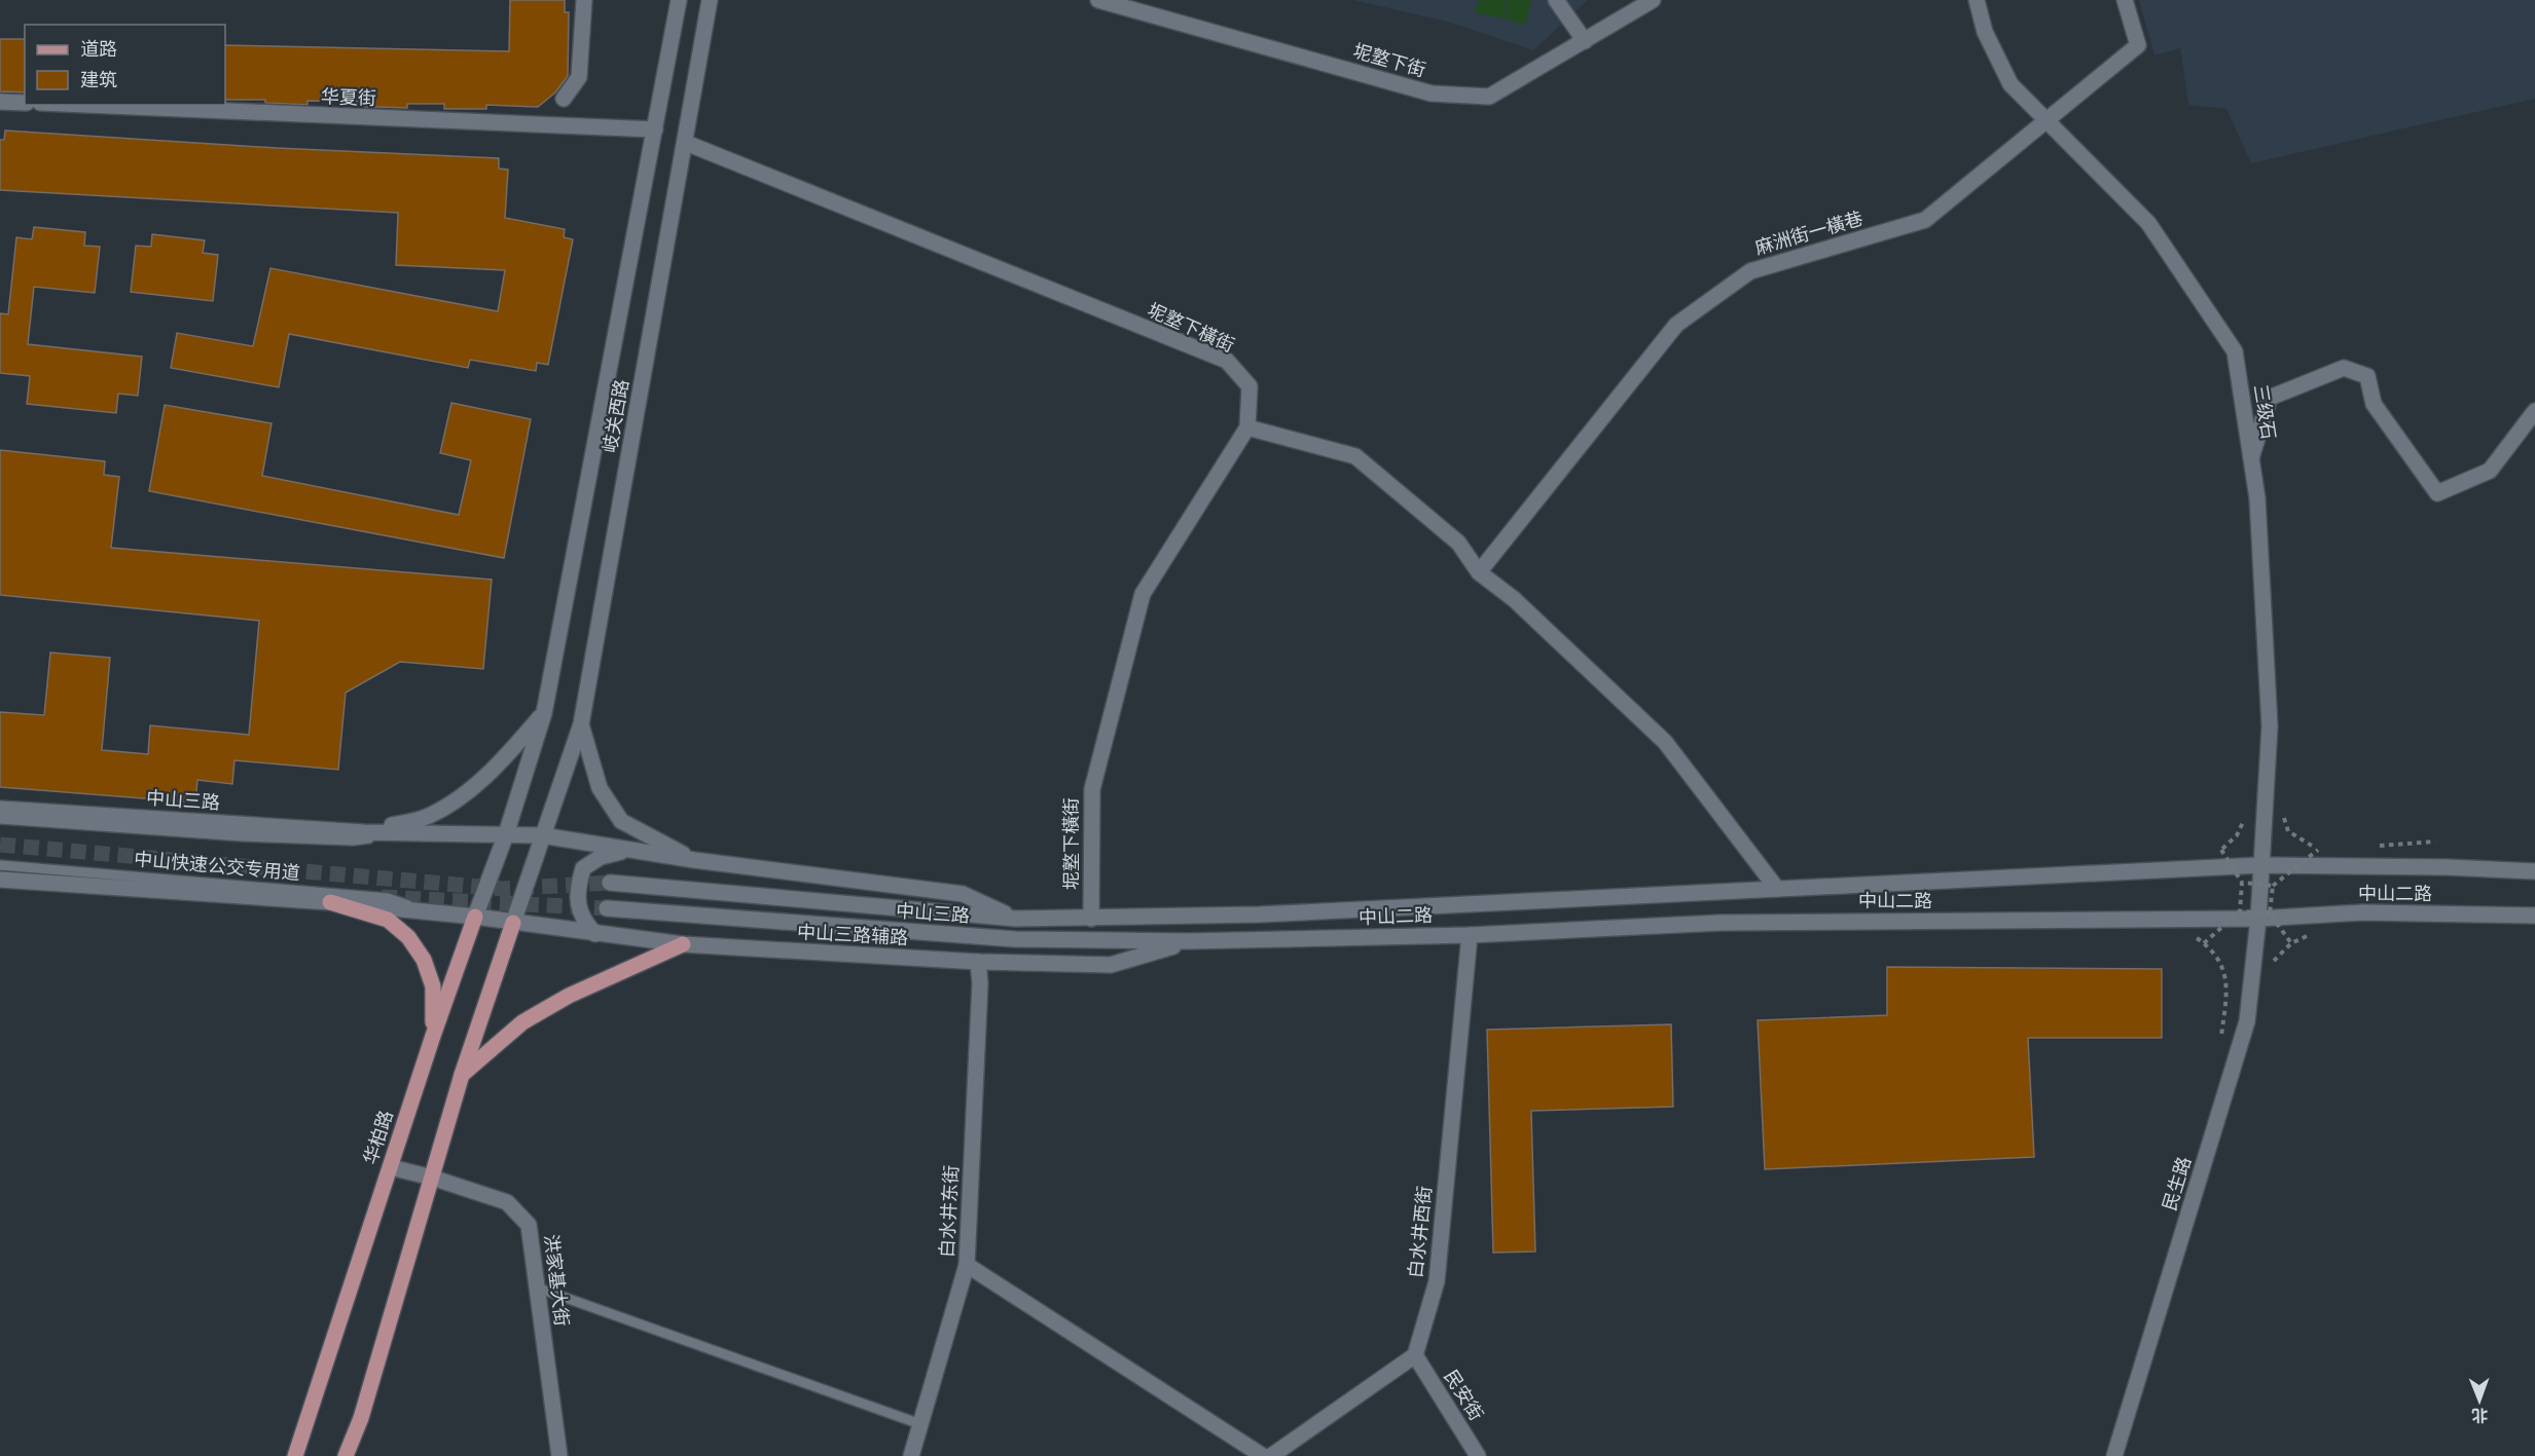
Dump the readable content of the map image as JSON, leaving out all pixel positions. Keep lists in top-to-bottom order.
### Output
{
  "streets": {
    "main road": [
      "坭墪下街",
      "华夏街",
      "麻洲街一橫巷",
      "坭墪下橫街",
      "三级石",
      "岐关西路",
      "中山三路",
      "中山二路",
      "中山三路辅路",
      "华柏路",
      "民生路",
      "白水井东街",
      "白水井西街",
      "洪家基大街",
      "民安街"
    ],
    "lane": ["中山快速公交专用道"]
  },
  "crossings": [
    ["华夏街", "岐关西路"],
    ["麻洲街一橫巷", "三级石"],
    ["坭墪下橫街", "岐关西路"],
    ["坭墪下橫街", "中山三路"],
    ["三级石", "中山二路"],
    ["三级石", "民生路"],
    ["岐关西路", "华柏路"],
    ["中山三路", "中山二路"],
    ["中山三路", "中山三路辅路"],
    ["中山快速公交专用道", "中山三路辅路"],
    ["中山二路", "民生路"],
    ["中山二路", "白水井西街"],
    ["中山三路辅路", "华柏路"],
    ["中山三路辅路", "白水井东街"],
    ["华柏路", "洪家基大街"],
    ["白水井西街", "民安街"]
  ],
  "legend": ["道路", "建筑"],
  "north": "bottom"
}
